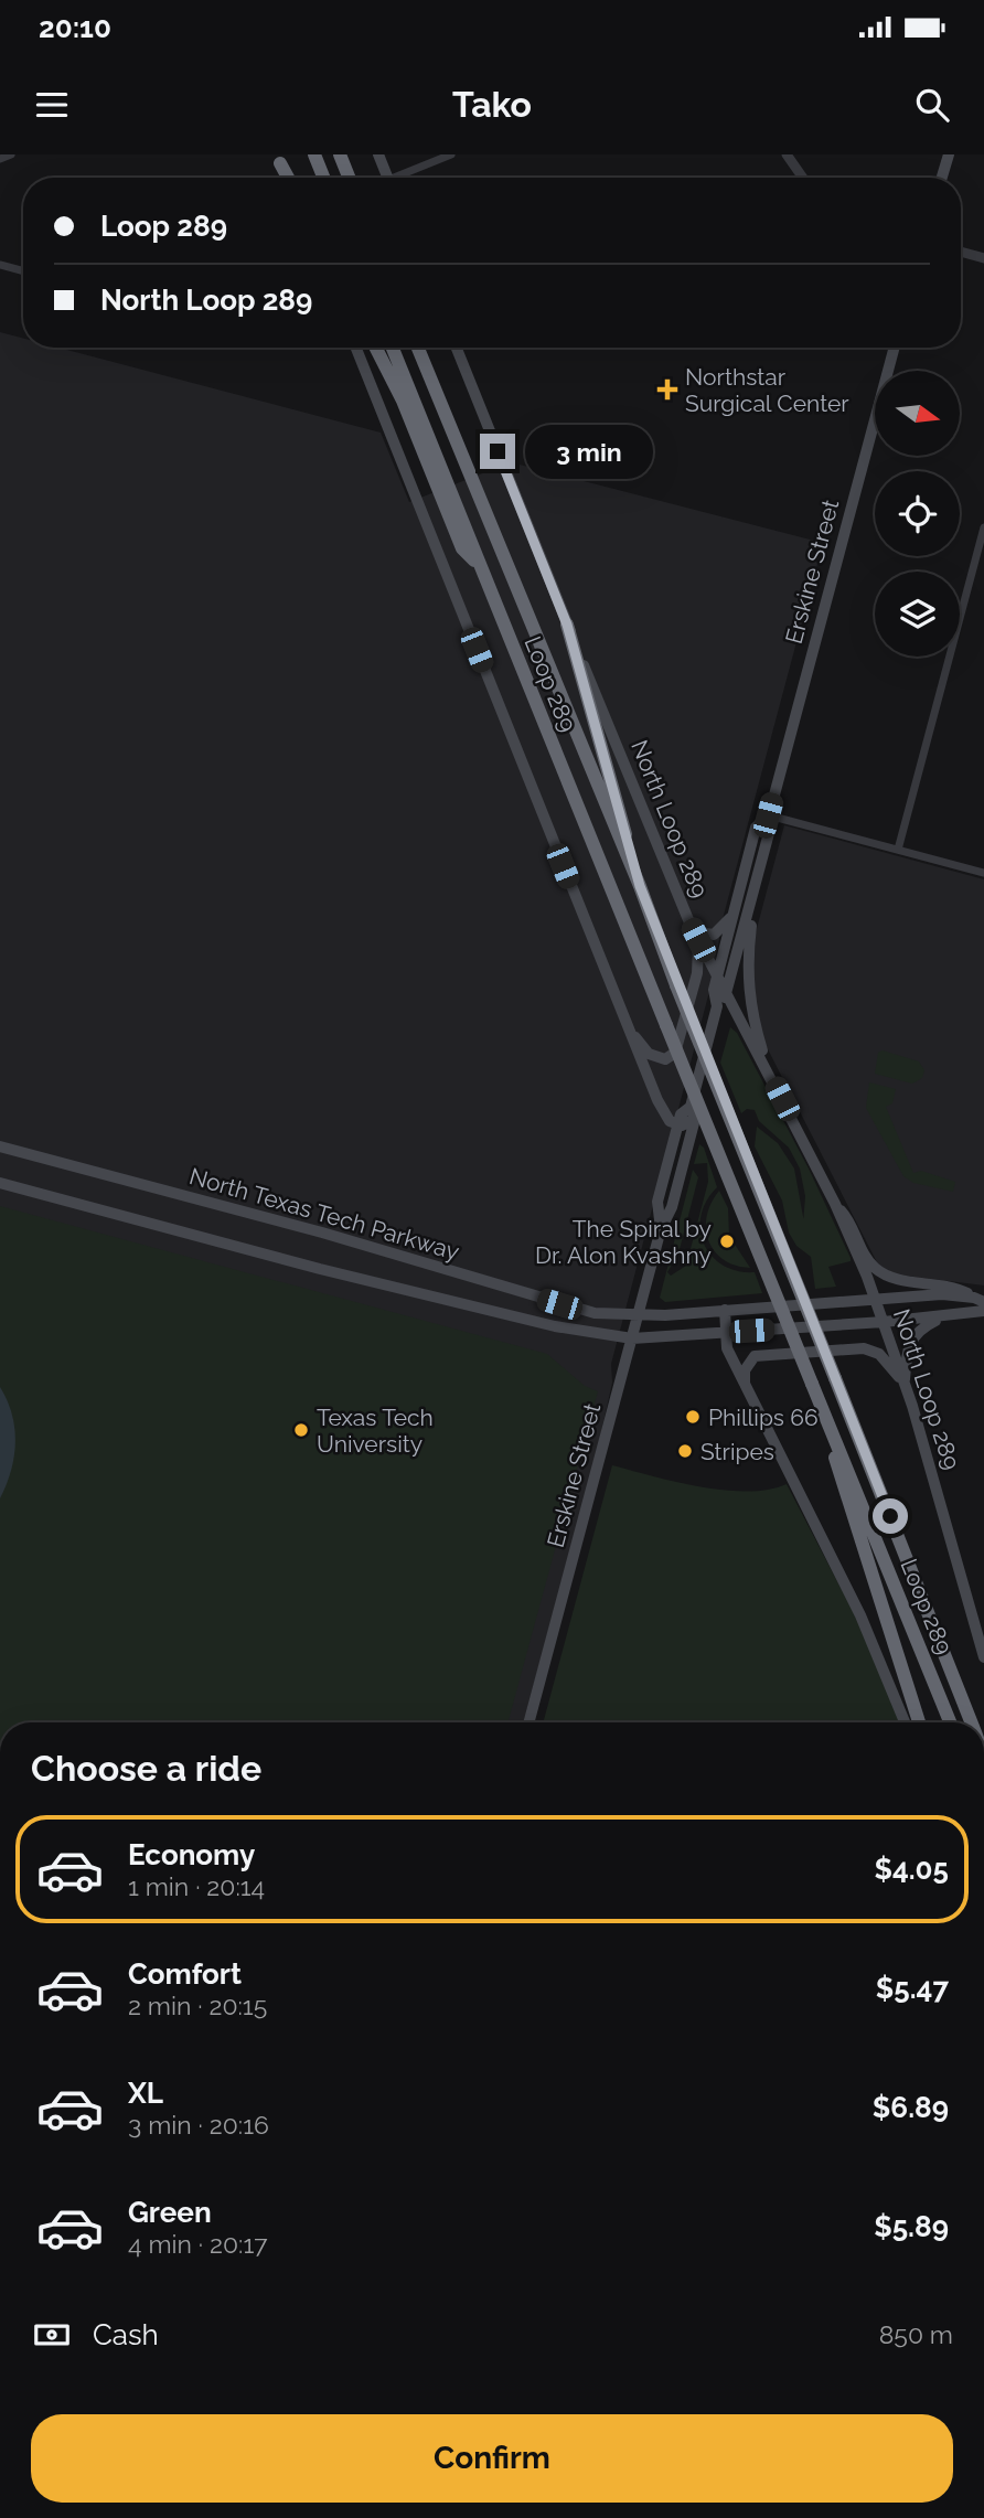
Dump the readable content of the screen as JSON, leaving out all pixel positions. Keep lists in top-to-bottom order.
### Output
{
  "streets": {
    "highway": ["Loop 289"],
    "main road": ["Erskine Street", "North Loop 289", "North Texas Tech Parkway"]
  },
  "crossings": [
    ["Erskine Street", "North Loop 289"],
    ["Erskine Street", "North Texas Tech Parkway"],
    ["North Loop 289", "North Texas Tech Parkway"]
  ],
  "places": {
    "health": ["Northstar Surgical Center"],
    "other": [
      "The Spiral by Dr. Alon Kvashny",
      "Phillips 66",
      "Texas Tech University",
      "Stripes"
    ]
  },
  "north": "right",
  "page": {
    "status": "20:10",
    "header": "Tako",
    "banner": ["Loop 289", "North Loop 289"],
    "bubble": "3 min",
    "heading": "Choose a ride",
    "list": [
      {
        "name": "Economy",
        "note": "1 min · 20:14",
        "value": "$4.05"
      },
      {
        "name": "Comfort",
        "note": "2 min · 20:15",
        "value": "$5.47"
      },
      {
        "name": "XL",
        "note": "3 min · 20:16",
        "value": "$6.89"
      },
      {
        "name": "Green",
        "note": "4 min · 20:17",
        "value": "$5.89"
      }
    ],
    "pay": ["Cash", "850 m"],
    "buttons": "Confirm"
  }
}
